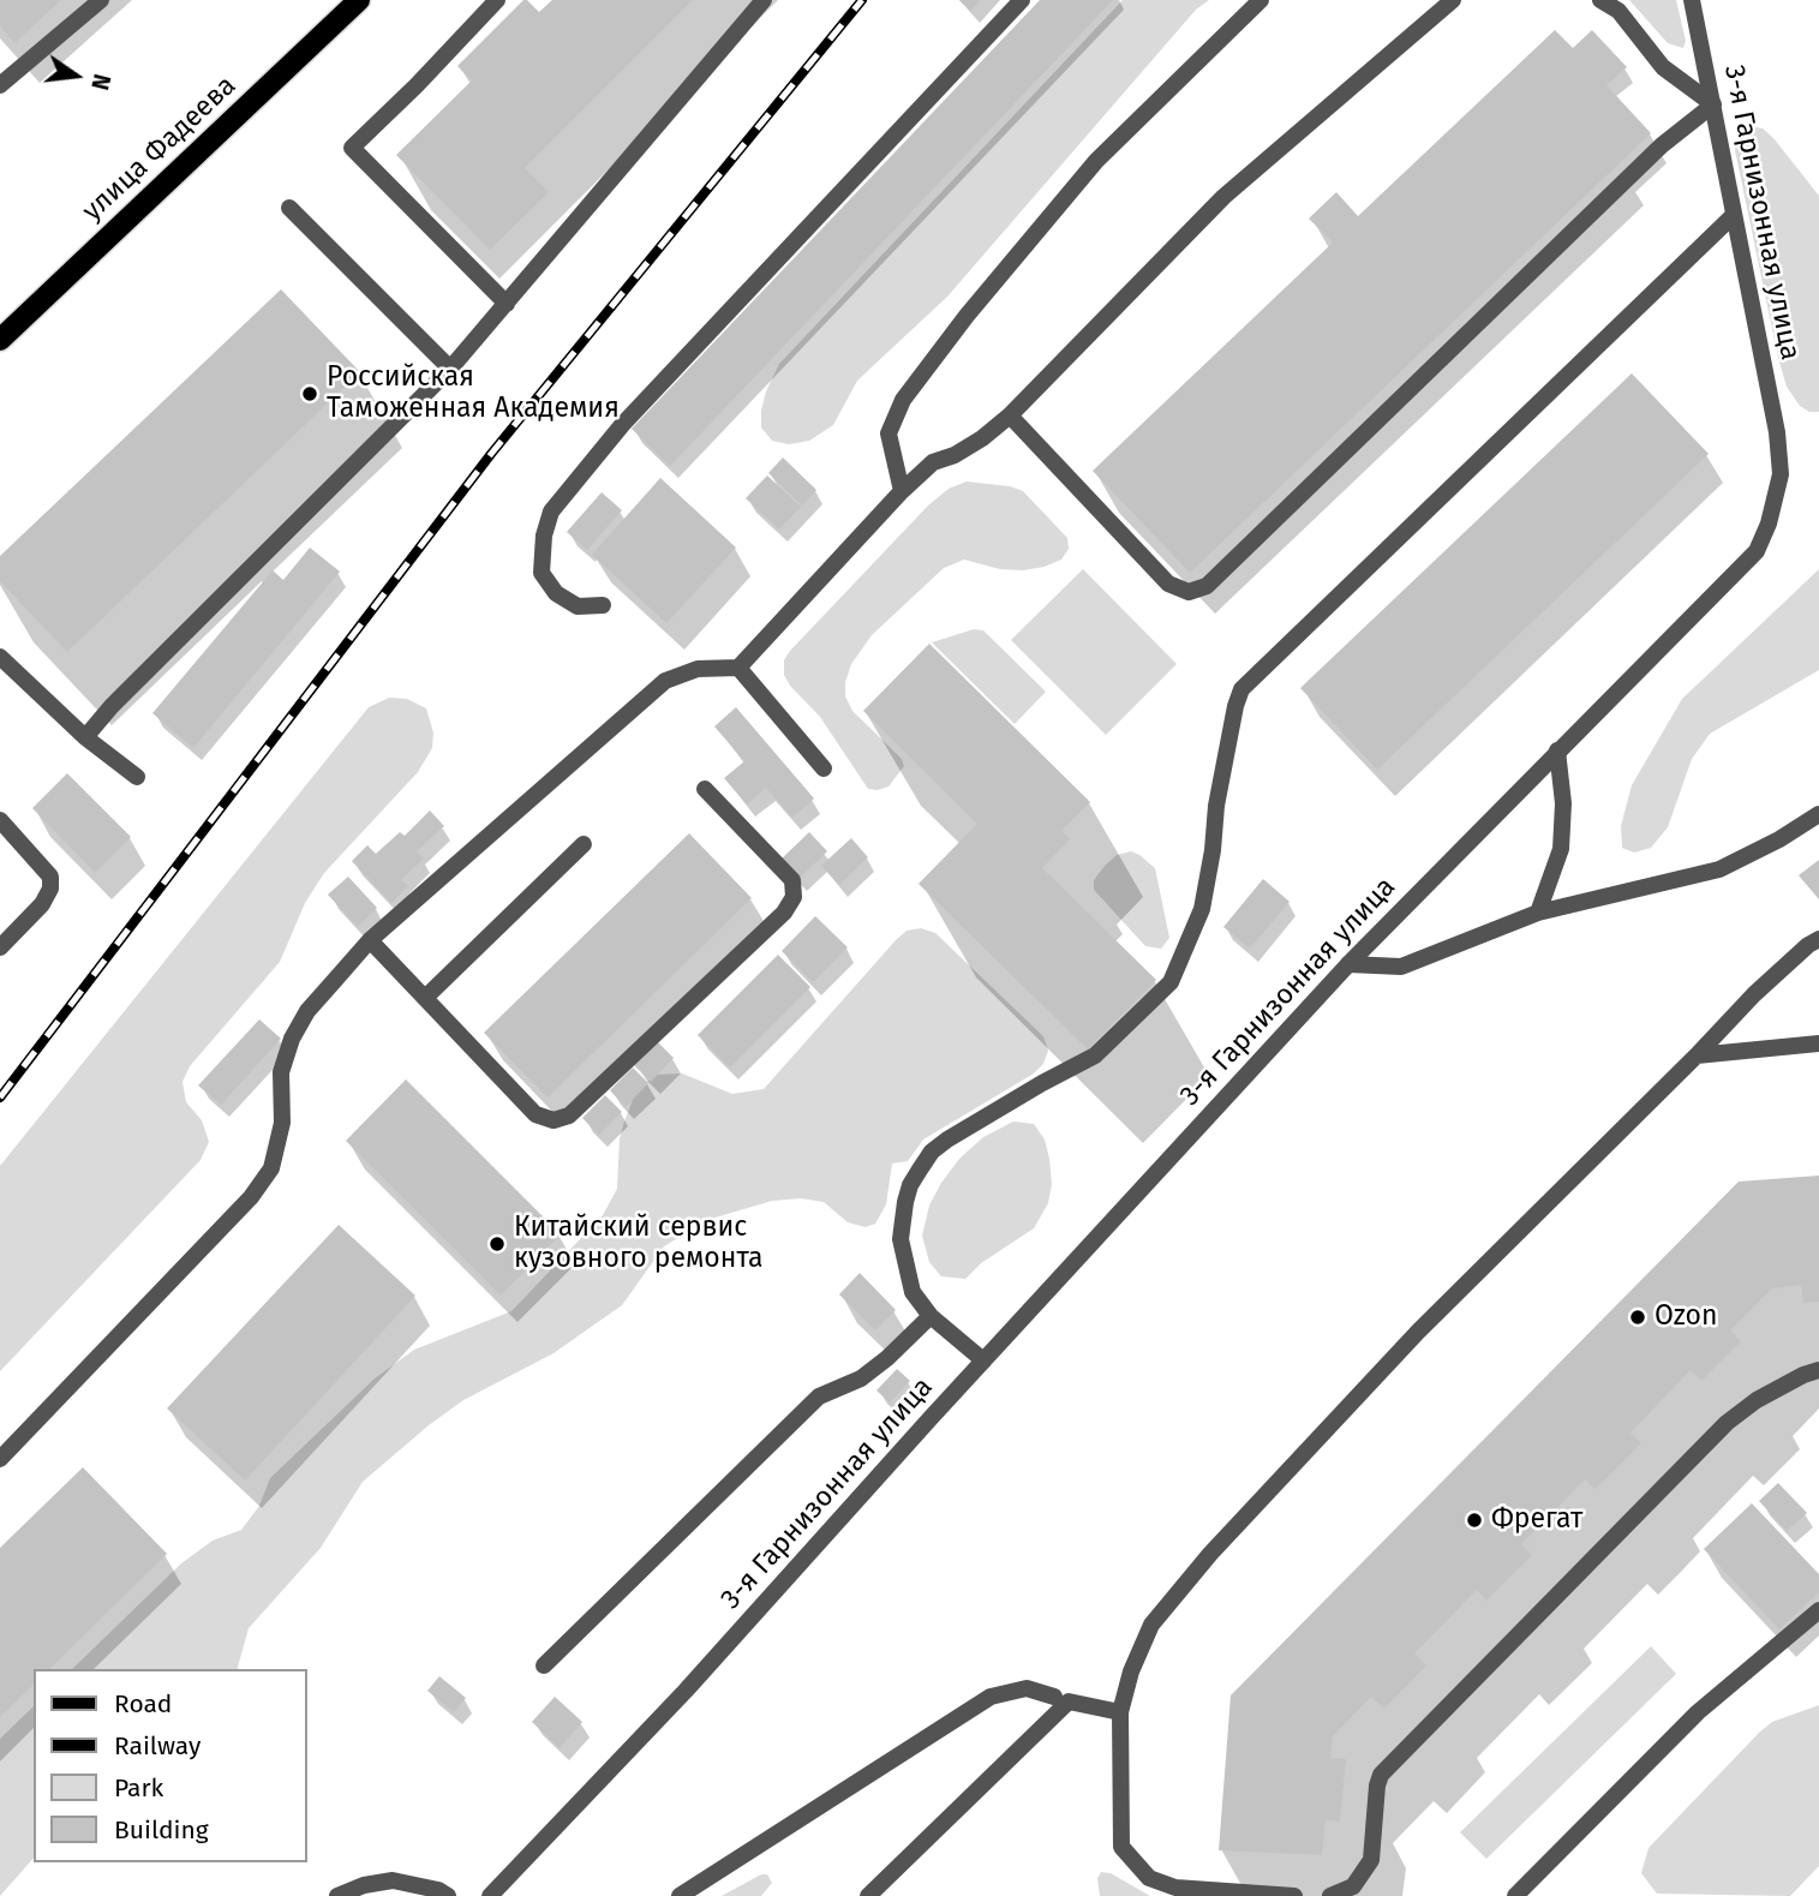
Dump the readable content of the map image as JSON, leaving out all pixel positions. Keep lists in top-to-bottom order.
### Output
{
  "streets": {
    "main road": ["улица Фадеева"],
    "street": ["3-я Гарнизонная улица"]
  },
  "places": [
    "Российская Таможенная Академия",
    "Китайский сервис кузовного ремонта",
    "Ozon",
    "Фрегат"
  ],
  "legend": [
    "Road",
    "Railway",
    "Park",
    "Building"
  ],
  "north": "right"
}
